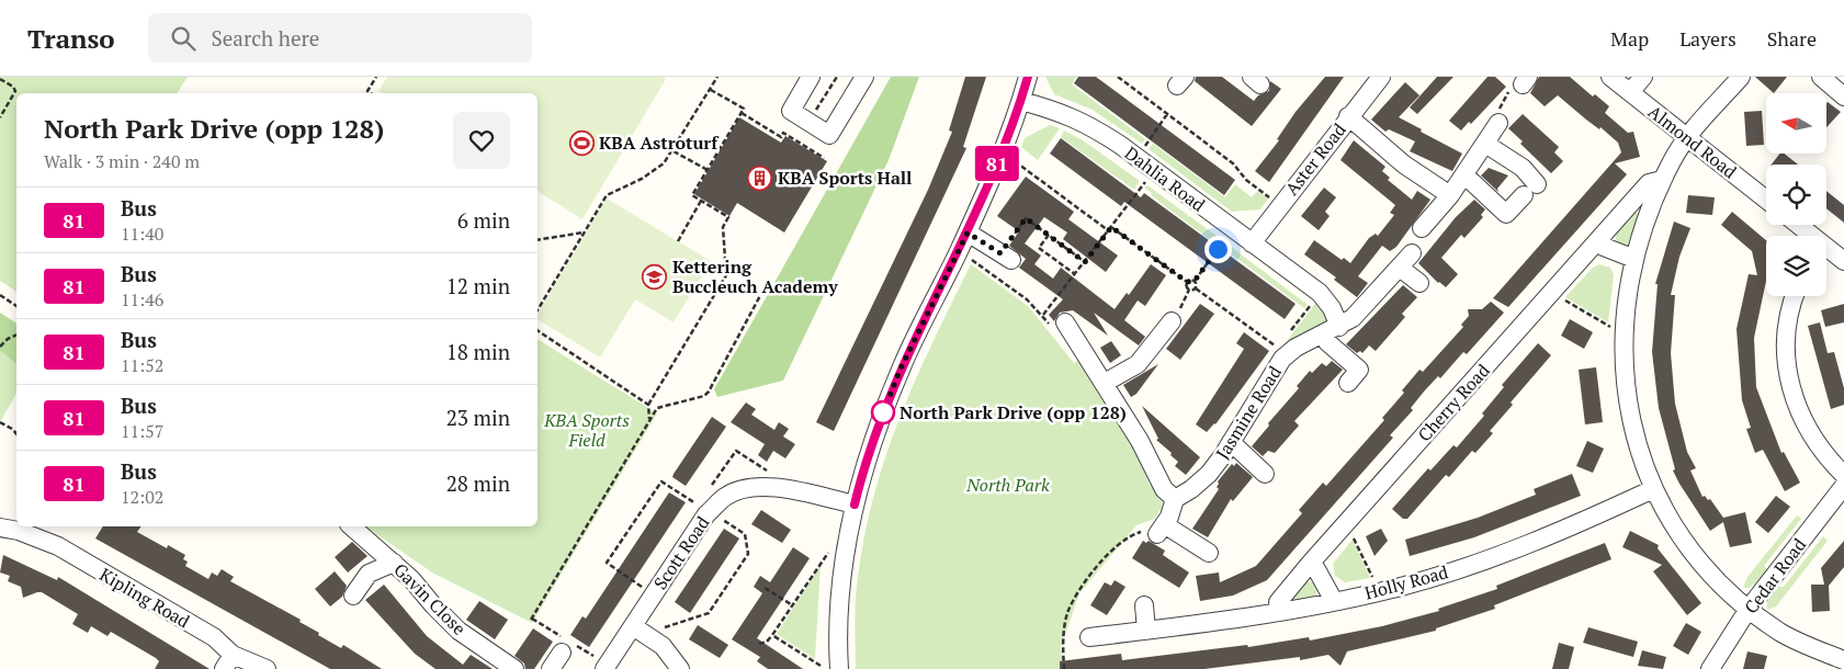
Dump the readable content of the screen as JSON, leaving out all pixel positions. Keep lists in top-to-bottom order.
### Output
{
  "streets": {
    "street": [
      "Almond Road",
      "Aster Road",
      "Dahlia Road",
      "Cherry Road",
      "Jasmine Road",
      "Scott Road",
      "Cedar Road",
      "Holly Road",
      "Kipling Road",
      "Gavin Close"
    ]
  },
  "crossings": [
    ["Aster Road", "Dahlia Road"],
    ["Dahlia Road", "Jasmine Road"],
    ["Cherry Road", "Holly Road"]
  ],
  "parks": ["KBA Sports Field", "North Park"],
  "places": {
    "sports": ["KBA Astroturf"],
    "building": ["KBA Sports Hall"],
    "school or university": ["Kettering Buccleuch Academy"],
    "other": ["North Park Drive (opp 128)"]
  },
  "lines": ["bus line 81"],
  "north": "left",
  "page": {
    "header": "Transo",
    "search": "Search here",
    "nav": ["Map", "Layers", "Share"],
    "on_map": "81",
    "heading": ["North Park Drive (opp 128)", "Walk · 3 min · 240 m"],
    "list": [
      {
        "mark": "81",
        "name": "Bus",
        "note": "11:40",
        "value": "6 min"
      },
      {
        "mark": "81",
        "name": "Bus",
        "note": "11:46",
        "value": "12 min"
      },
      {
        "mark": "81",
        "name": "Bus",
        "note": "11:52",
        "value": "18 min"
      },
      {
        "mark": "81",
        "name": "Bus",
        "note": "11:57",
        "value": "23 min"
      },
      {
        "mark": "81",
        "name": "Bus",
        "note": "12:02",
        "value": "28 min"
      }
    ]
  }
}
